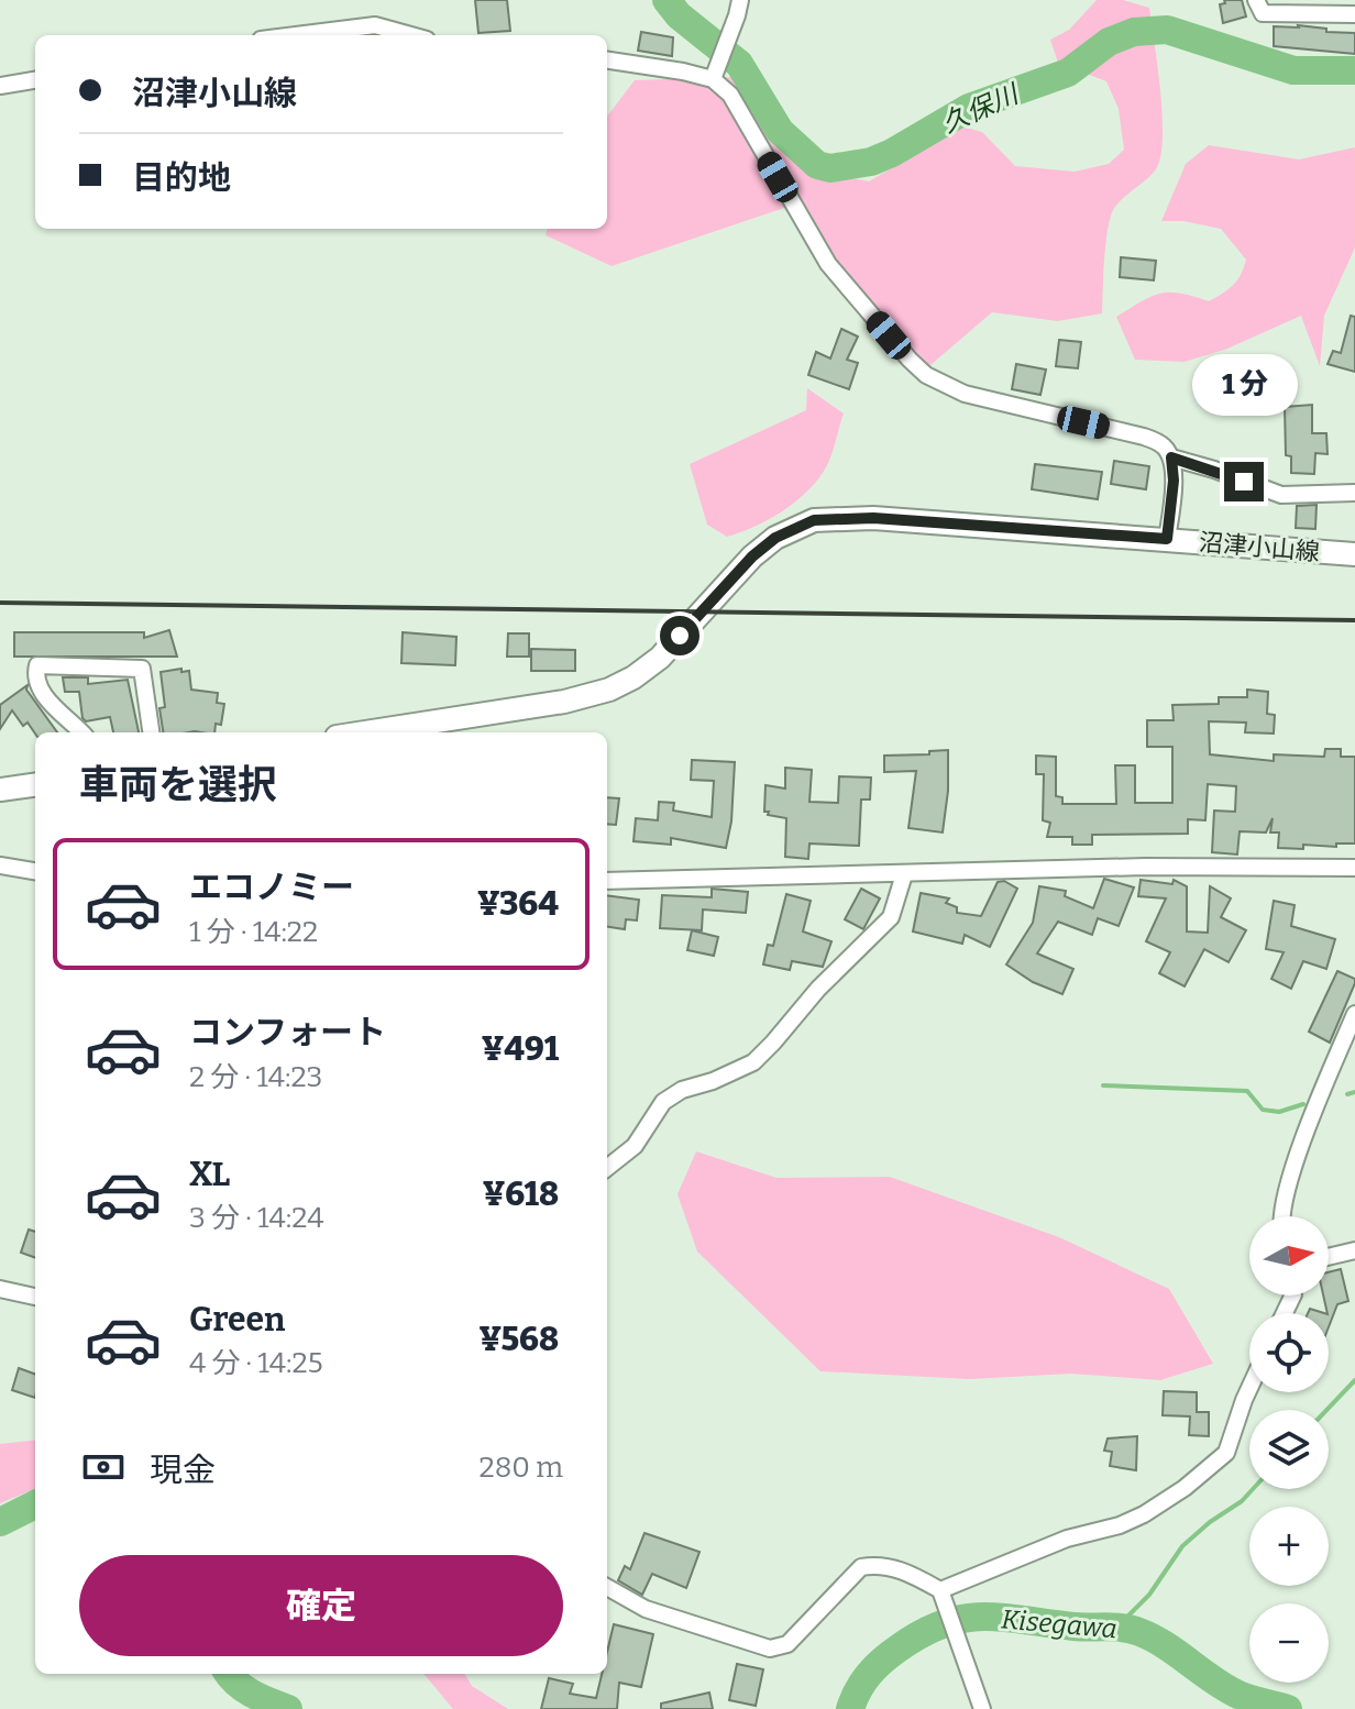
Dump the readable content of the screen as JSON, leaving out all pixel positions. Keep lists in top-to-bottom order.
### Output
{
  "streets": {
    "main road": ["沼津小山線"]
  },
  "water": ["久保川", "Kisegawa"],
  "north": "right",
  "page": {
    "banner": ["沼津小山線", "目的地"],
    "bubble": "1 分",
    "heading": "車両を選択",
    "list": [
      {
        "name": "エコノミー",
        "note": "1 分 · 14:22",
        "value": "¥364"
      },
      {
        "name": "コンフォート",
        "note": "2 分 · 14:23",
        "value": "¥491"
      },
      {
        "name": "XL",
        "note": "3 分 · 14:24",
        "value": "¥618"
      },
      {
        "name": "Green",
        "note": "4 分 · 14:25",
        "value": "¥568"
      }
    ],
    "map_buttons": ["+", "−"],
    "pay": ["現金", "280 m"],
    "buttons": "確定"
  }
}
